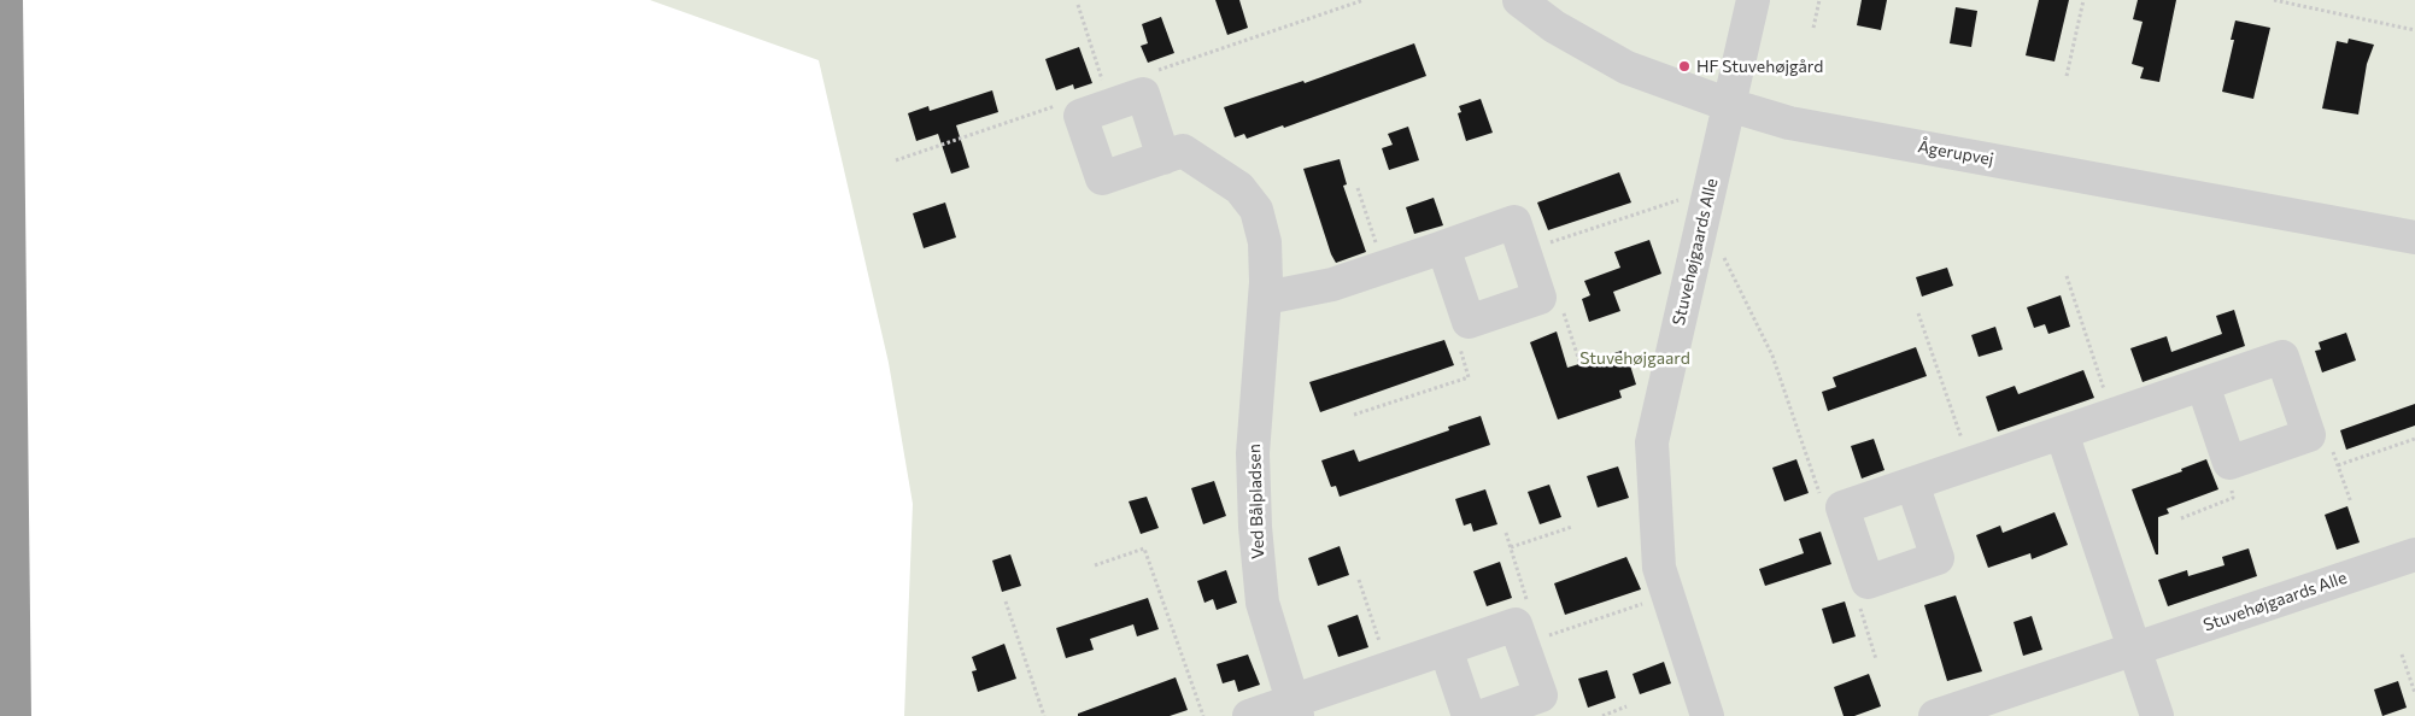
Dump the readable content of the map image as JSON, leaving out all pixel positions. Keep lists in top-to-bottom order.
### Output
{
  "streets": {
    "street": ["Ågerupvej", "Stuvehøjgaards Alle", "Ved Bålpladsen"]
  },
  "crossings": [
    ["Ågerupvej", "Stuvehøjgaards Alle"]
  ],
  "parks": ["Stuvehøjgaard"],
  "places": ["HF Stuvehøjgård"]
}
